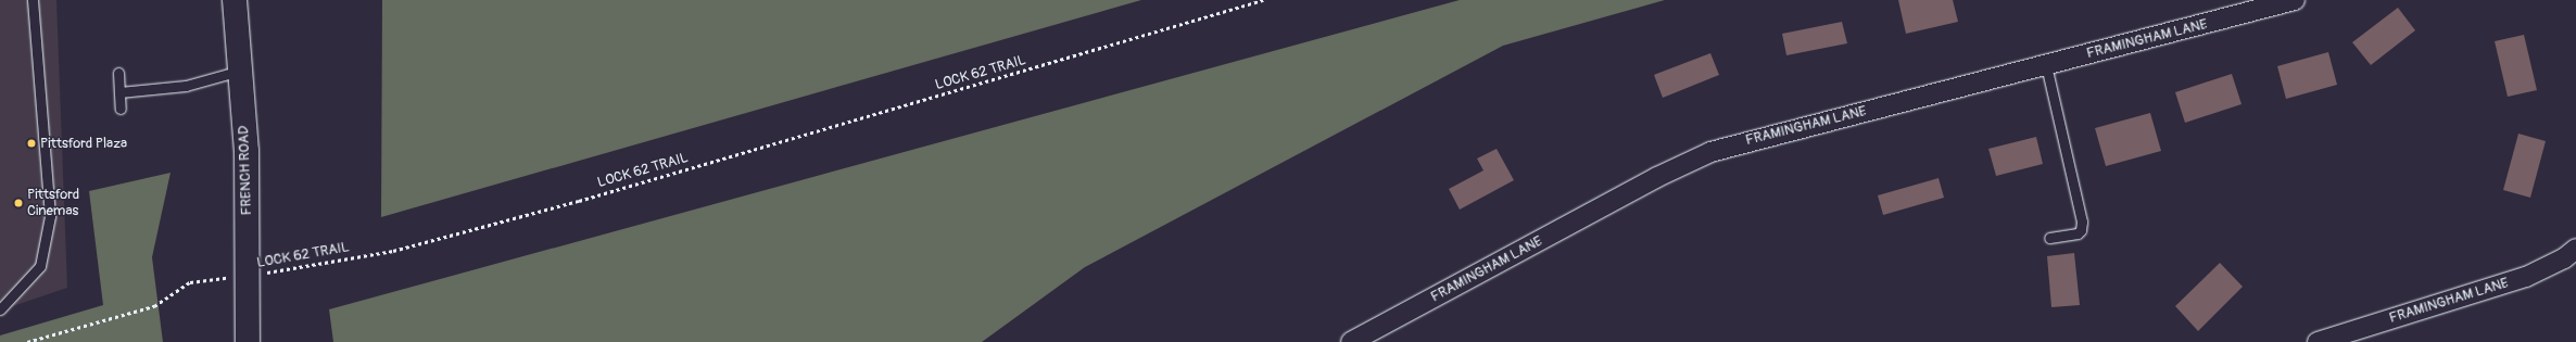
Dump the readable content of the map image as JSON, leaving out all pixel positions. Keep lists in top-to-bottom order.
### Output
{
  "streets": {
    "street": ["FRAMINGHAM LANE", "FRENCH ROAD"],
    "path": ["LOCK 62 TRAIL"]
  },
  "crossings": [
    ["LOCK 62 TRAIL", "FRENCH ROAD"]
  ],
  "places": ["Pittsford Plaza", "Pittsford Cinemas"]
}
